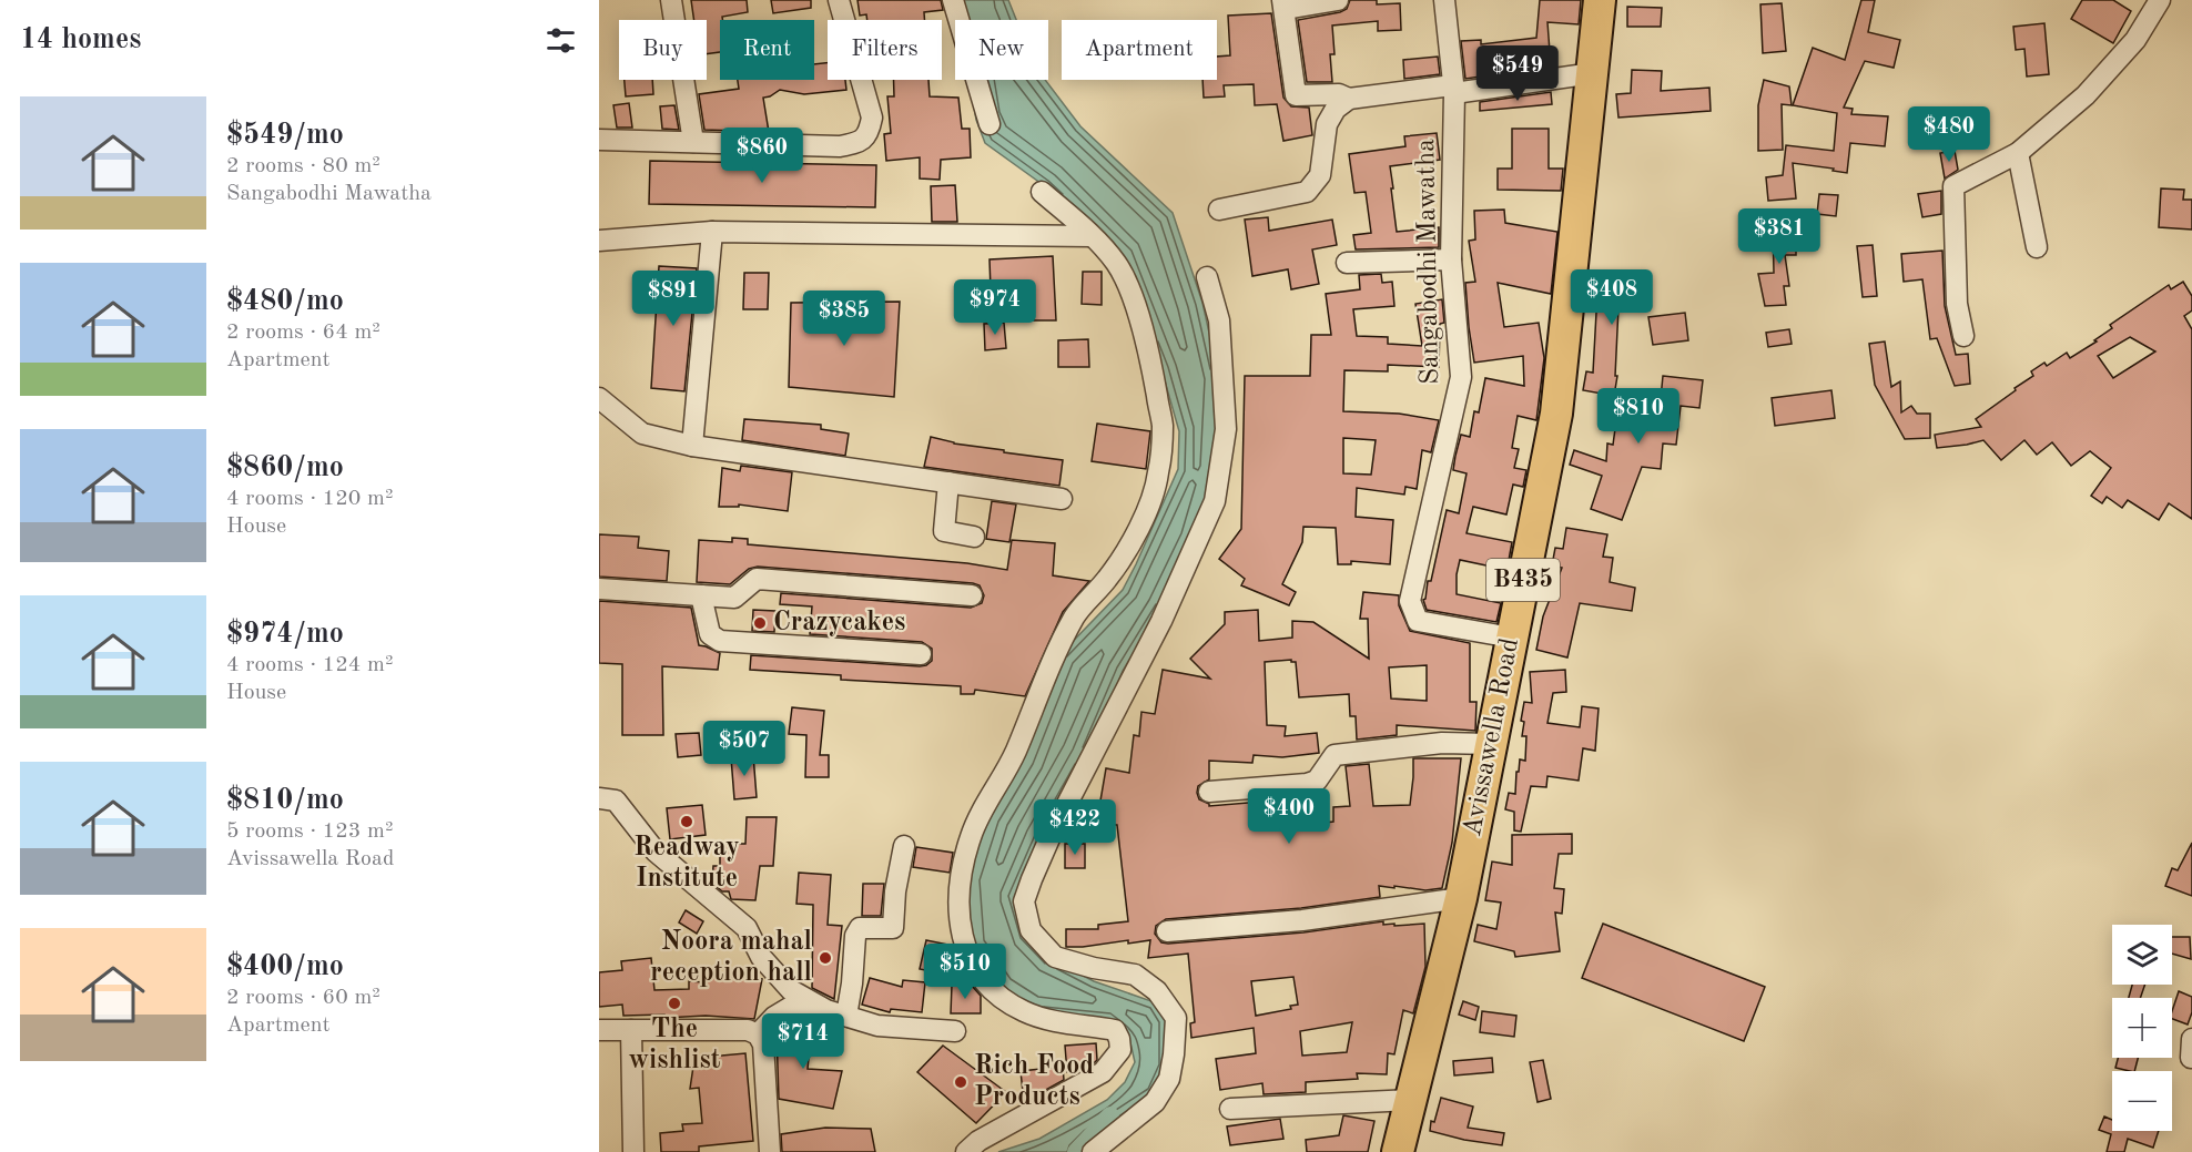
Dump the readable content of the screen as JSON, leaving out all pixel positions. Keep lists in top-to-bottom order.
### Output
{
  "streets": {
    "main road": ["B435", "Avissawella Road"],
    "street": ["Sangabodhi Mawatha"]
  },
  "crossings": [
    ["Sangabodhi Mawatha", "Avissawella Road"]
  ],
  "places": [
    "Crazycakes",
    "Readway Institute",
    "Noora mahal reception hall",
    "The wishlist",
    "Rich Food Products"
  ],
  "page": {
    "heading": "14 homes",
    "chip": [
      "Buy",
      "Rent",
      "Filters",
      "New",
      "Apartment"
    ],
    "price": [
      "$549",
      "$480",
      "$860",
      "$381",
      "$408",
      "$891",
      "$974",
      "$385",
      "$810",
      "$507",
      "$400",
      "$422",
      "$510",
      "$714"
    ],
    "list": [
      {
        "name": "$549/mo",
        "note": "2 rooms · 80 m² · Sangabodhi Mawatha"
      },
      {
        "name": "$480/mo",
        "note": "2 rooms · 64 m² · Apartment"
      },
      {
        "name": "$860/mo",
        "note": "4 rooms · 120 m² · House"
      },
      {
        "name": "$974/mo",
        "note": "4 rooms · 124 m² · House"
      },
      {
        "name": "$810/mo",
        "note": "5 rooms · 123 m² · Avissawella Road"
      },
      {
        "name": "$400/mo",
        "note": "2 rooms · 60 m² · Apartment"
      }
    ],
    "map_buttons": ["+", "−"]
  }
}
